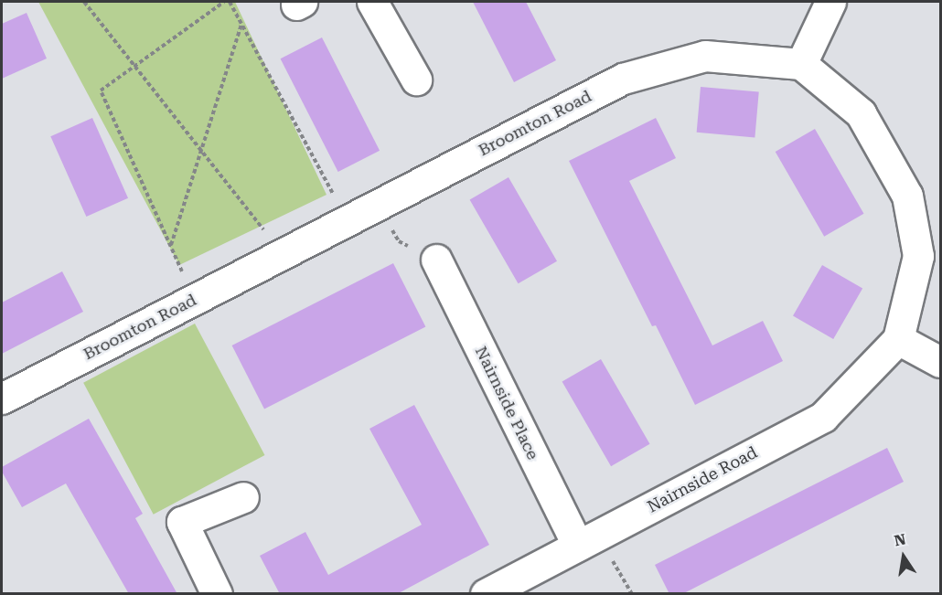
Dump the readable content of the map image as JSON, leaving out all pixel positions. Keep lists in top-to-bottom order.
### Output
{
  "streets": {
    "street": ["Broomton Road", "Nairnside Place", "Nairnside Road"]
  },
  "crossings": [
    ["Nairnside Place", "Nairnside Road"]
  ],
  "north": "top"
}
